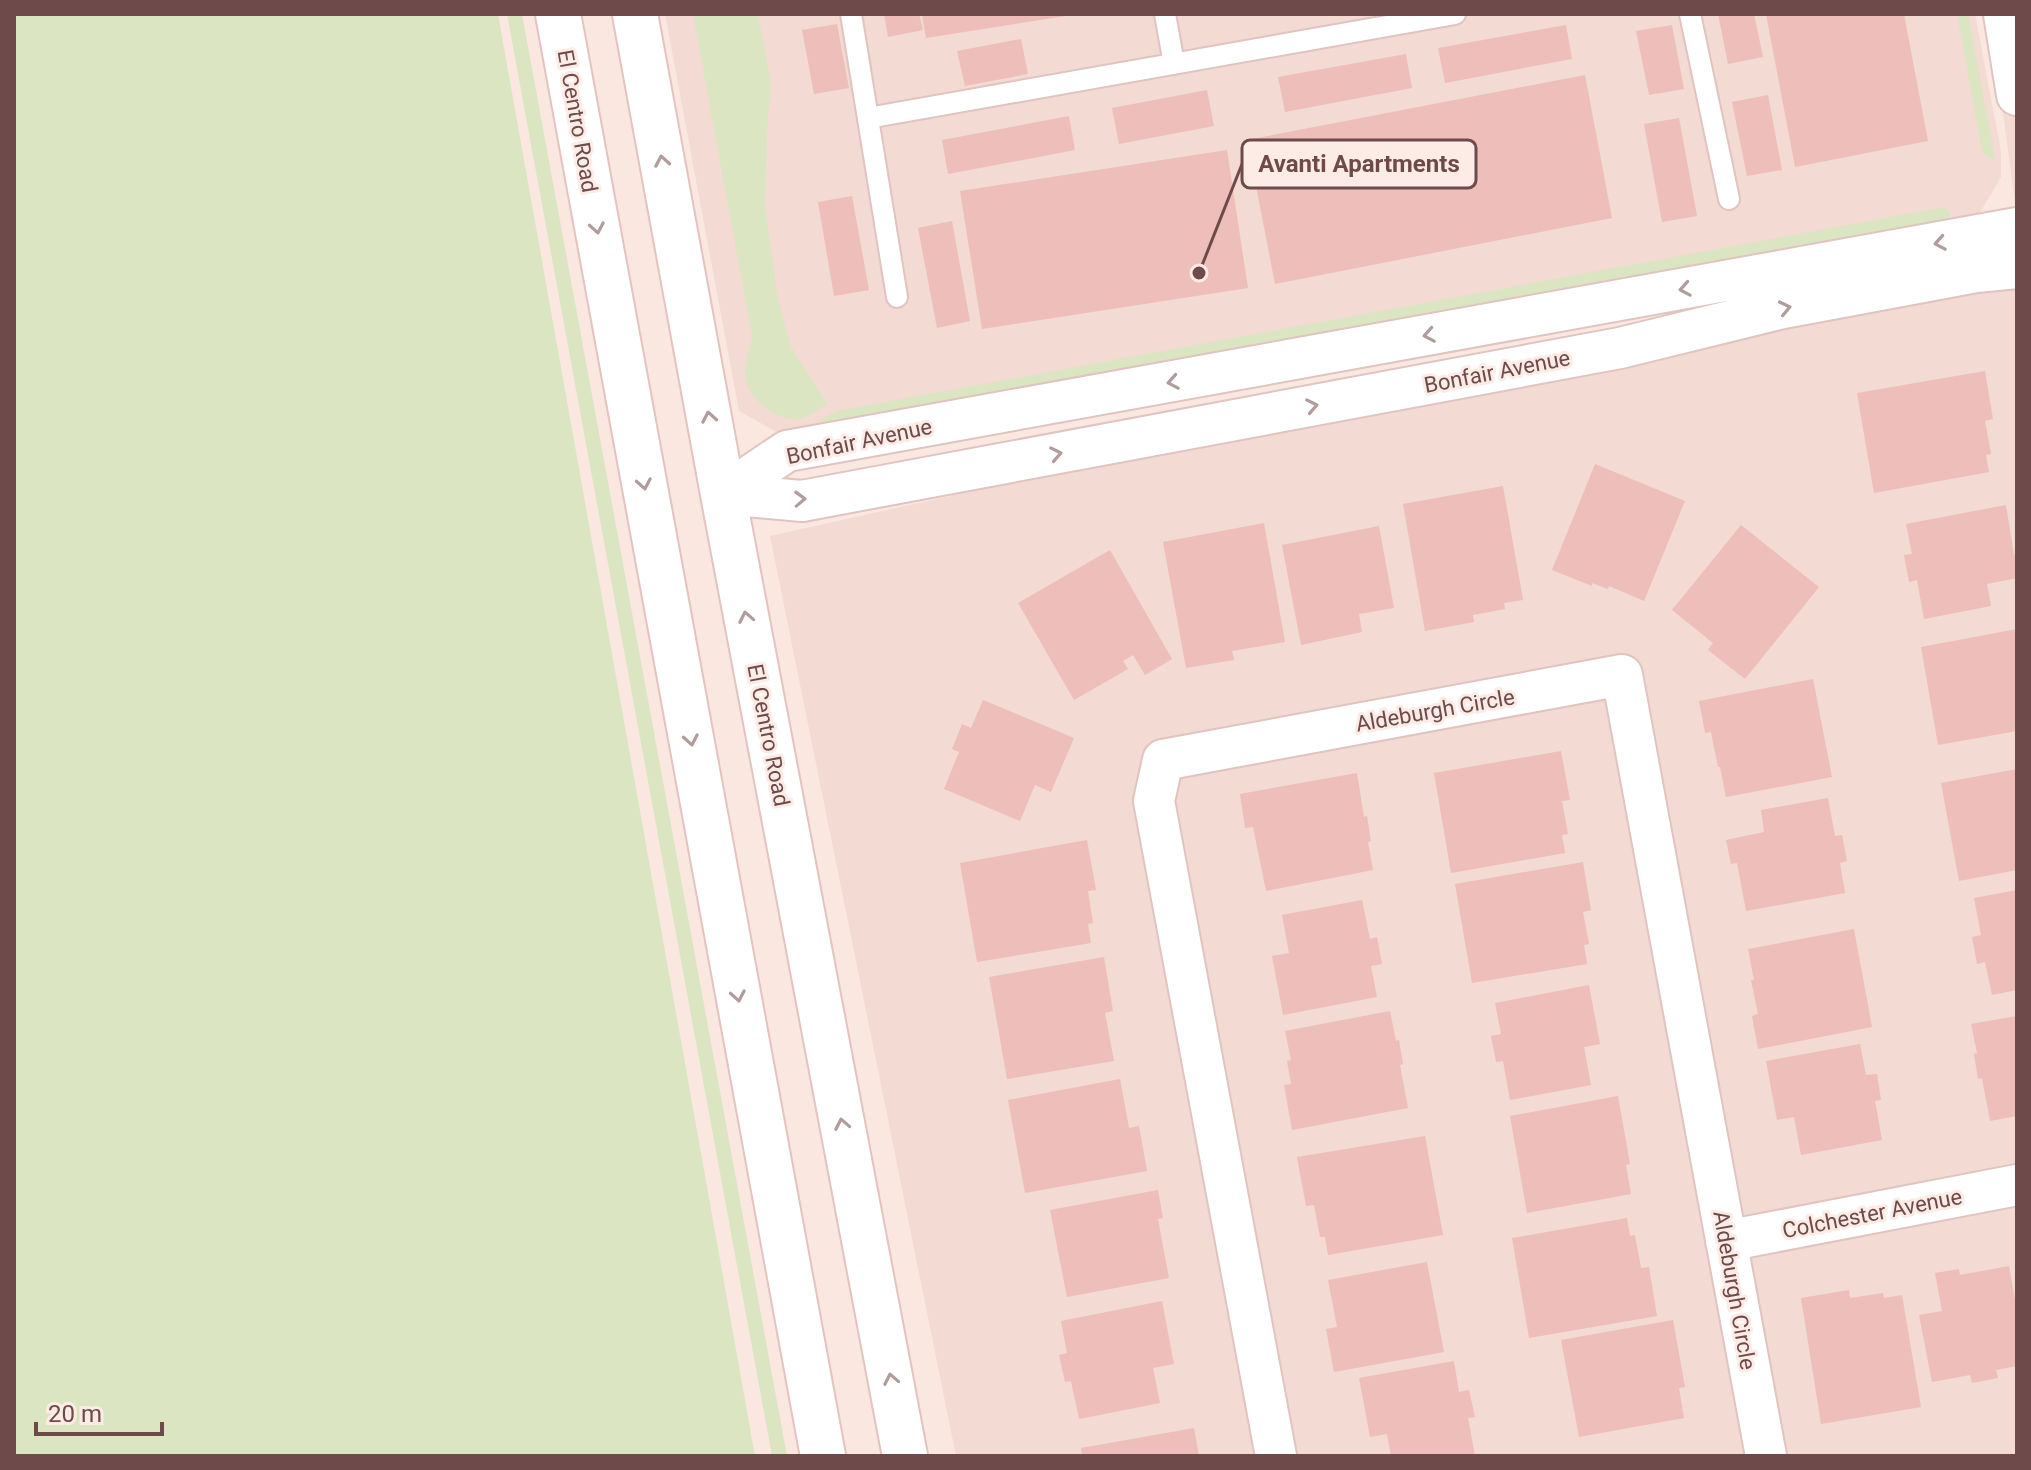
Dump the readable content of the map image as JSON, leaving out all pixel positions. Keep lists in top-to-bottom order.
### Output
{
  "streets": {
    "main road": ["El Centro Road"],
    "street": ["Bonfair Avenue", "Aldeburgh Circle", "Colchester Avenue"]
  },
  "crossings": [
    ["El Centro Road", "Bonfair Avenue"],
    ["Aldeburgh Circle", "Colchester Avenue"]
  ],
  "places": ["Avanti Apartments"],
  "scale_bar": "20 m"
}
